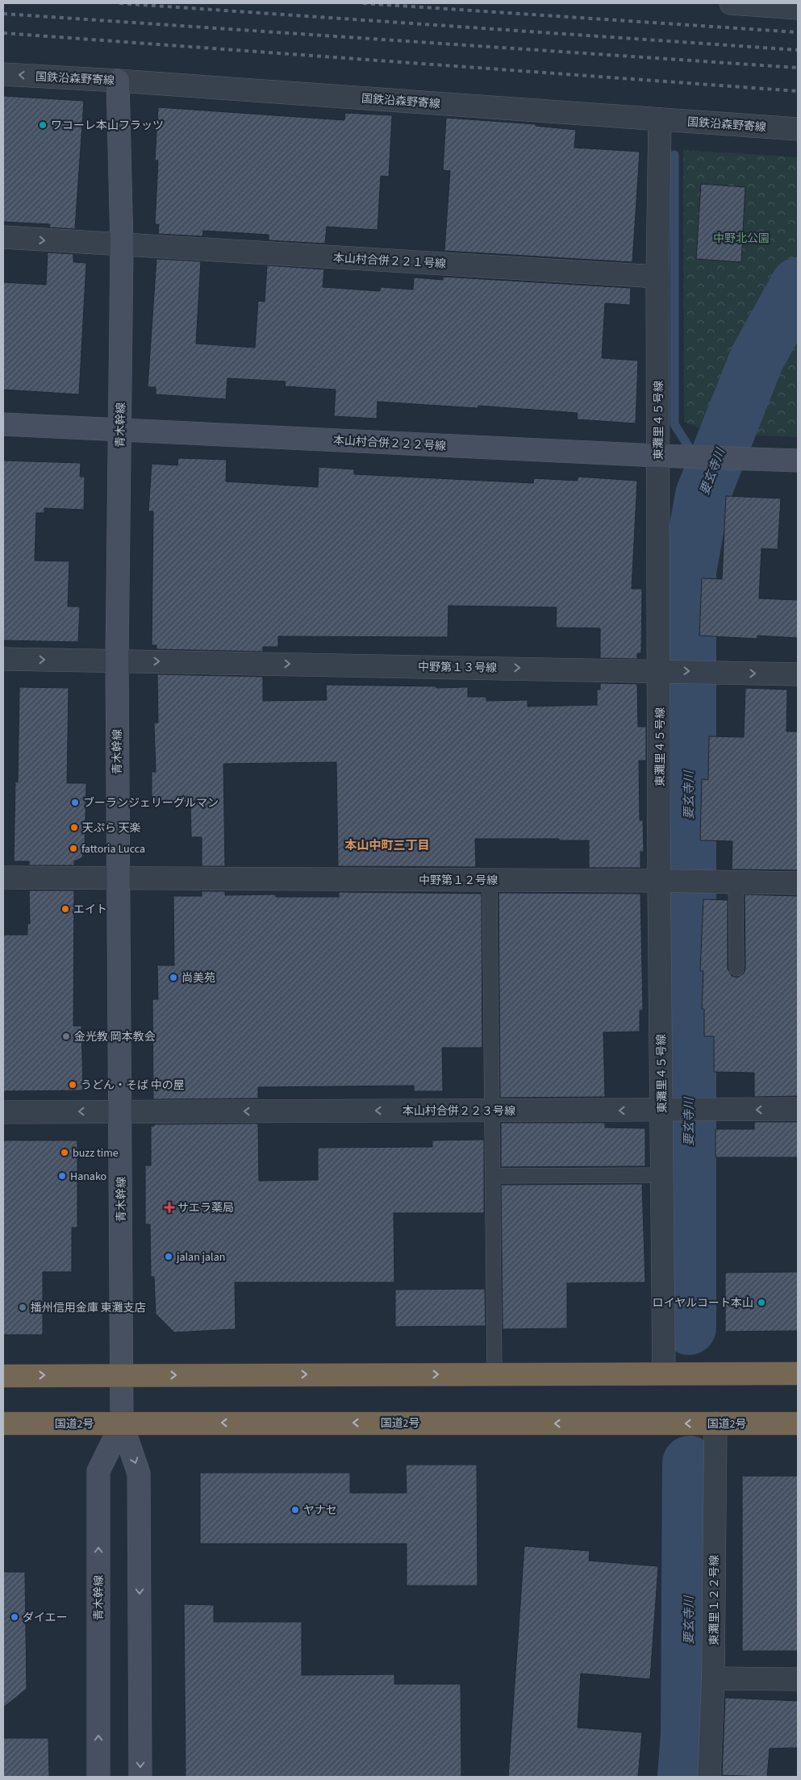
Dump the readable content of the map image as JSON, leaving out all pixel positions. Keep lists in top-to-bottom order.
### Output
{
  "streets": {
    "highway": ["国道2号"],
    "street": [
      "国鉄沿森野寄線",
      "本山村合併２２１号線",
      "東灘里４５号線",
      "青木幹線",
      "本山村合併２２２号線",
      "中野第１３号線",
      "中野第１２号線",
      "本山村合併２２３号線",
      "東灘里１２２号線"
    ]
  },
  "crossings": [
    ["国鉄沿森野寄線", "東灘里４５号線"],
    ["国鉄沿森野寄線", "青木幹線"],
    ["本山村合併２２１号線", "東灘里４５号線"],
    ["本山村合併２２１号線", "青木幹線"],
    ["東灘里４５号線", "本山村合併２２２号線"],
    ["東灘里４５号線", "中野第１３号線"],
    ["東灘里４５号線", "中野第１２号線"],
    ["東灘里４５号線", "本山村合併２２３号線"],
    ["青木幹線", "本山村合併２２２号線"],
    ["青木幹線", "中野第１３号線"],
    ["青木幹線", "中野第１２号線"],
    ["青木幹線", "本山村合併２２３号線"],
    ["青木幹線", "国道2号"],
    ["国道2号", "東灘里１２２号線"]
  ],
  "one_way": ["中野第１３号線", "本山村合併２２３号線"],
  "districts": ["本山中町三丁目"],
  "water": ["要玄寺川"],
  "parks": ["中野北公園"],
  "places": {
    "other": [
      "ワコーレ本山フラッツ",
      "ブーランジェリーグルマン",
      "天ぷら 天楽",
      "fattoria Lucca",
      "エイト",
      "尚美苑",
      "金光教 岡本教会",
      "うどん・そば 中の屋",
      "buzz time",
      "Hanako",
      "jalan jalan",
      "ロイヤルコート本山",
      "播州信用金庫 東灘支店",
      "ヤナセ",
      "ダイエー"
    ],
    "health": ["サエラ薬局"]
  }
}
